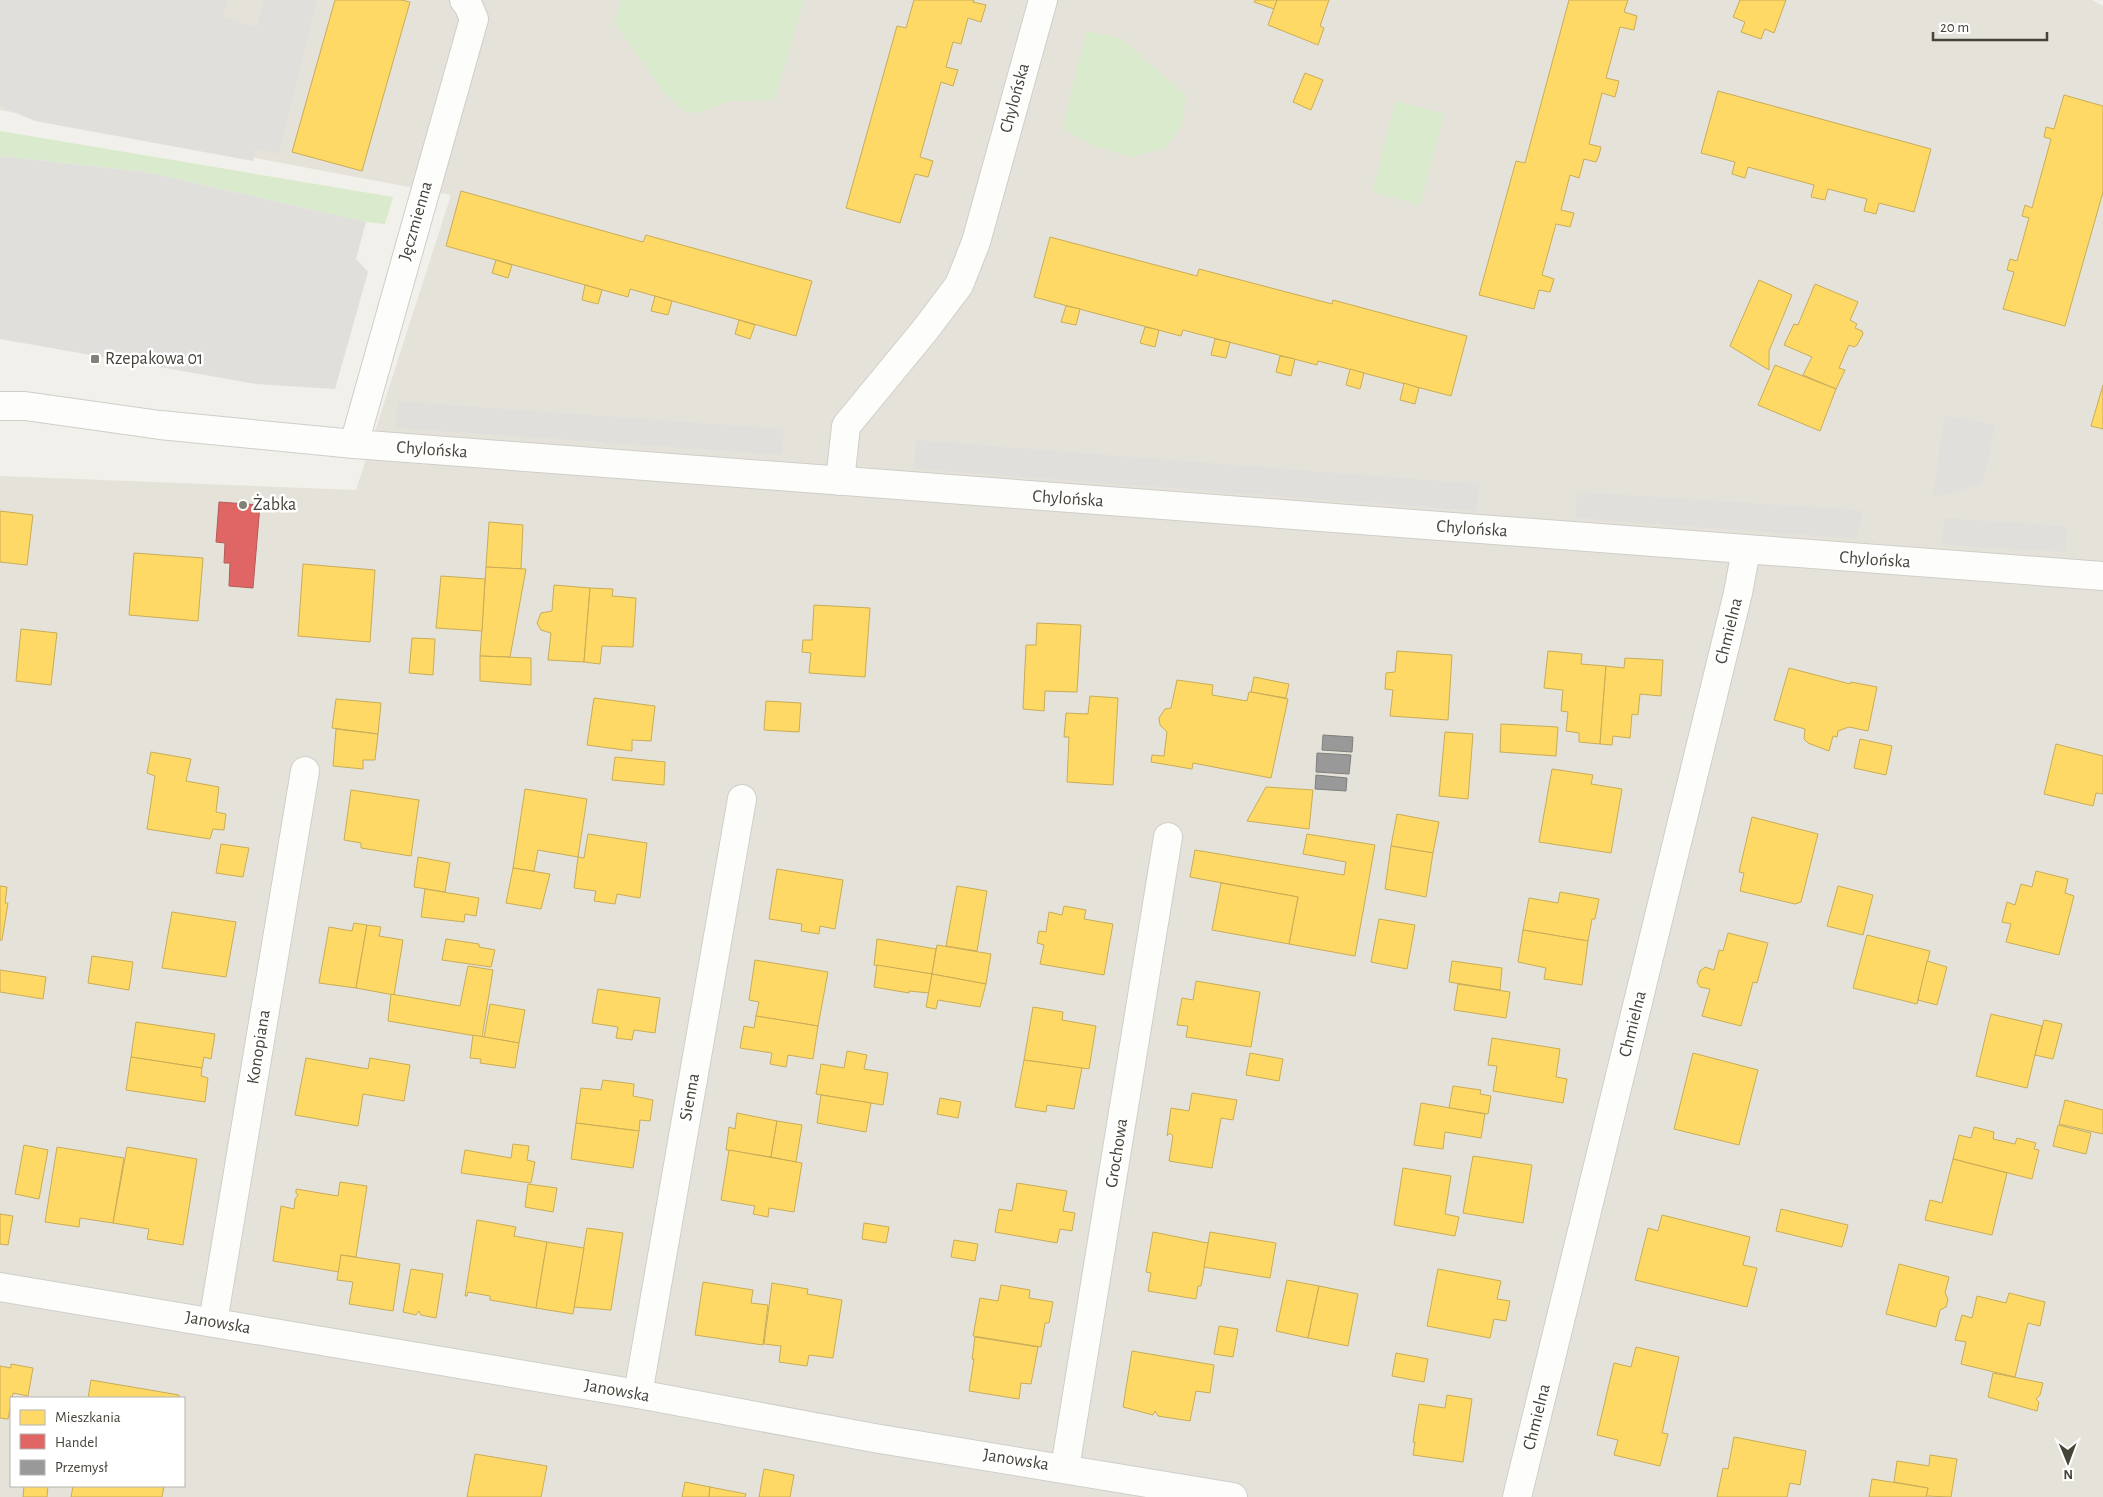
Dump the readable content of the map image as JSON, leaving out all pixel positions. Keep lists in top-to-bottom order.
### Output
{
  "streets": {
    "street": [
      "Chylońska",
      "Jęczmienna",
      "Chmielna",
      "Konopiana",
      "Sienna",
      "Grochowa",
      "Janowska"
    ]
  },
  "crossings": [
    ["Chylońska", "Jęczmienna"],
    ["Chylońska", "Chmielna"],
    ["Konopiana", "Janowska"],
    ["Sienna", "Janowska"],
    ["Grochowa", "Janowska"]
  ],
  "places": {
    "transit": ["Rzepakowa 01"],
    "other": ["Żabka"]
  },
  "legend": ["Mieszkania", "Handel", "Przemysł"],
  "scale_bar": "20 m",
  "north": "bottom"
}
